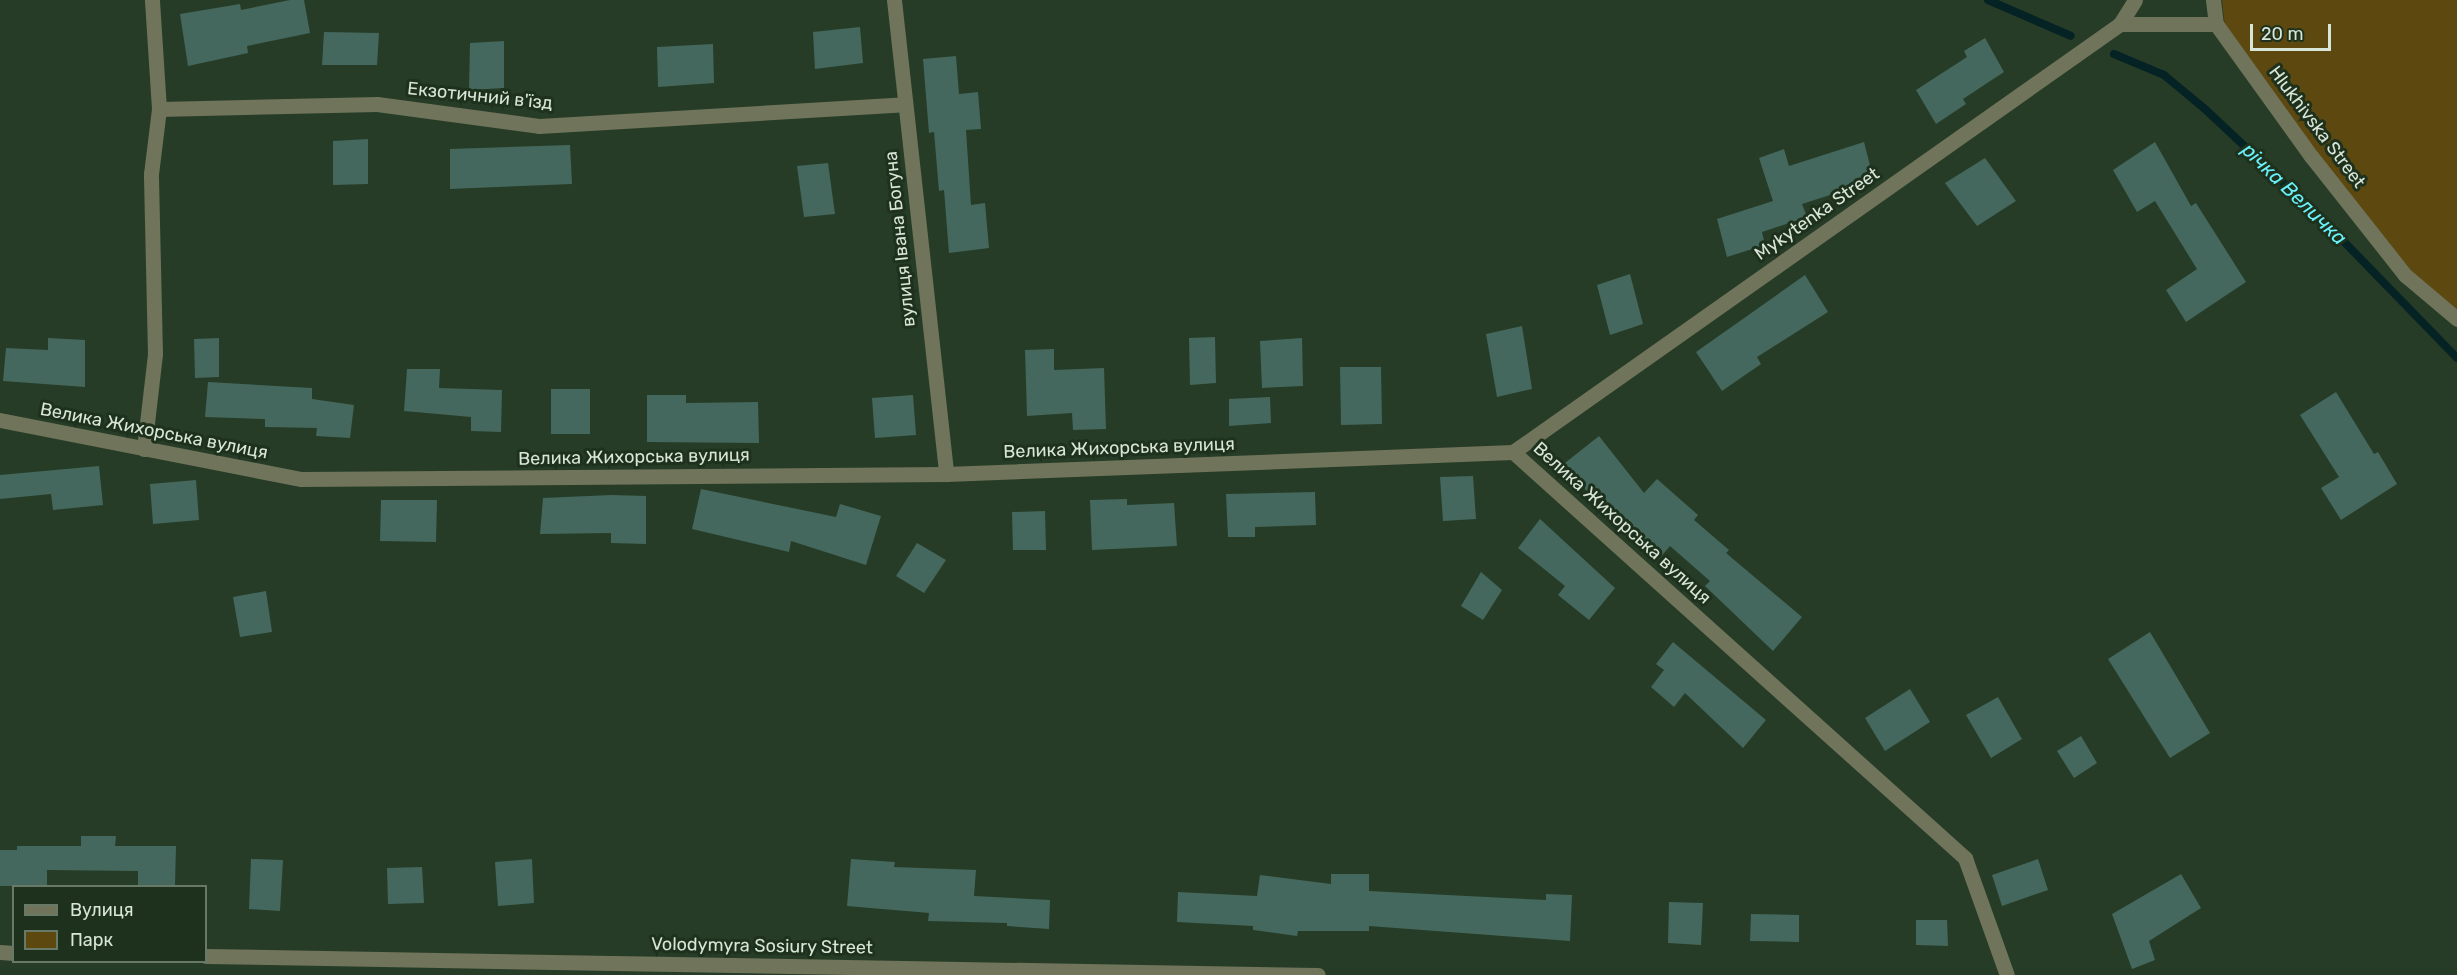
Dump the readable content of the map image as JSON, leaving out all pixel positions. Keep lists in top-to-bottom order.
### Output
{
  "streets": {
    "street": [
      "Екзотичний в'їзд",
      "Hlukhivska Street",
      "Mykytenka Street",
      "вулиця Івана Богуна",
      "Велика Жихорська вулиця",
      "Volodymyra Sosiury Street"
    ]
  },
  "crossings": [
    ["Екзотичний в'їзд", "вулиця Івана Богуна"],
    ["Mykytenka Street", "Велика Жихорська вулиця"],
    ["вулиця Івана Богуна", "Велика Жихорська вулиця"]
  ],
  "water": ["річка Величка"],
  "legend": ["Вулиця", "Парк"],
  "scale_bar": "20 m"
}
